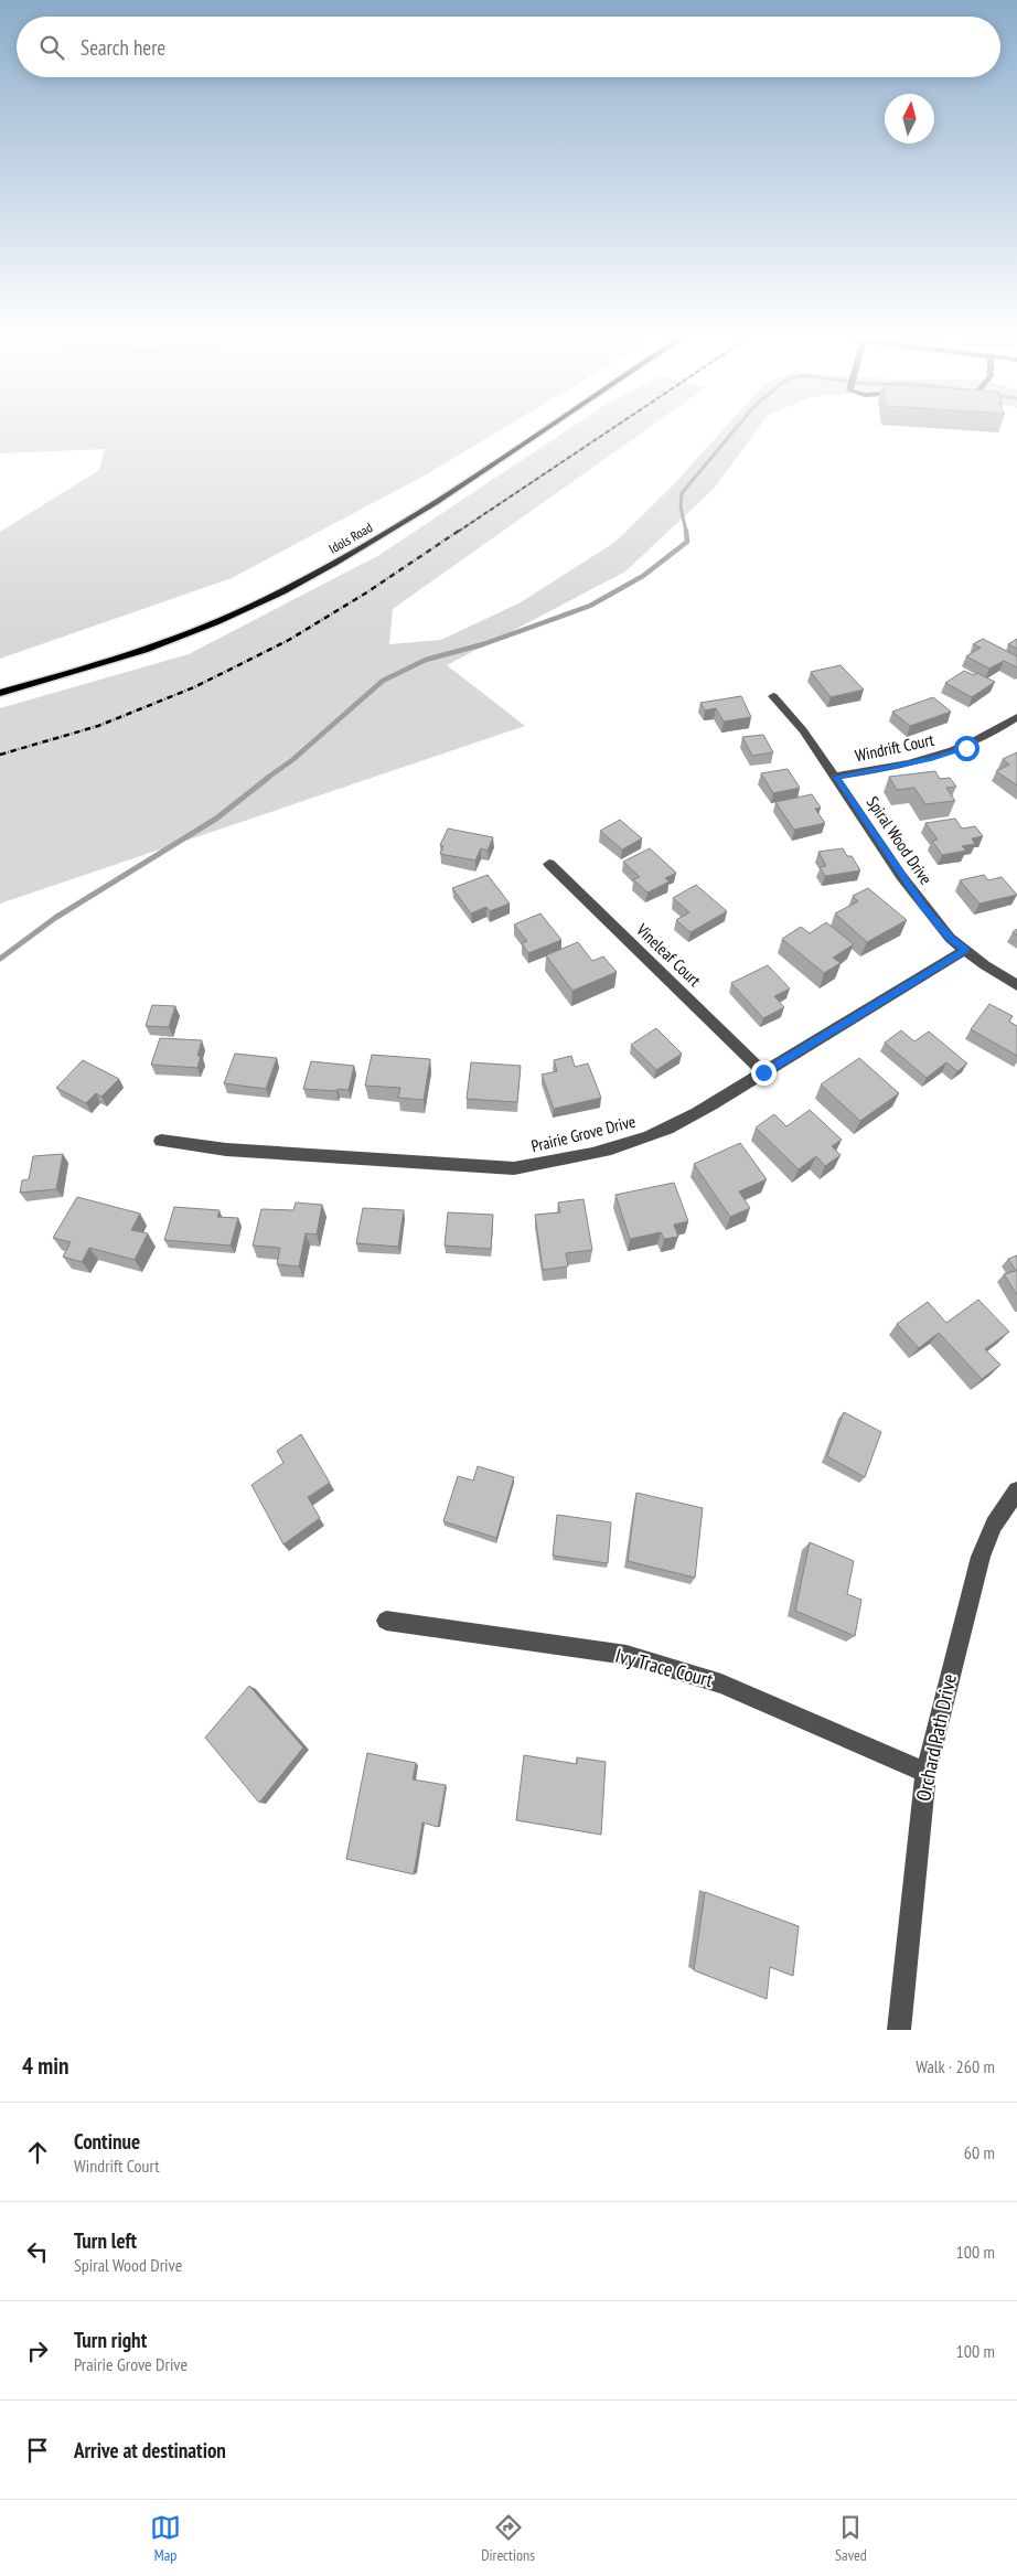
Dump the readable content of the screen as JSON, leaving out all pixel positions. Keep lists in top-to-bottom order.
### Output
{
  "streets": {
    "main road": ["Idols Road"],
    "street": [
      "Windrift Court",
      "Spiral Wood Drive",
      "Vineleaf Court",
      "Prairie Grove Drive",
      "Ivy Trace Court",
      "Orchard Path Drive"
    ]
  },
  "crossings": [
    ["Windrift Court", "Spiral Wood Drive"],
    ["Spiral Wood Drive", "Prairie Grove Drive"],
    ["Vineleaf Court", "Prairie Grove Drive"],
    ["Ivy Trace Court", "Orchard Path Drive"]
  ],
  "north": "top",
  "page": {
    "search": "Search here",
    "heading": ["4 min", "Walk · 260 m"],
    "list": [
      ["Continue", "Windrift Court", "60 m"],
      ["Turn left", "Spiral Wood Drive", "100 m"],
      ["Turn right", "Prairie Grove Drive", "100 m"],
      "Arrive at destination"
    ],
    "nav": ["Map", "Directions", "Saved"]
  }
}
